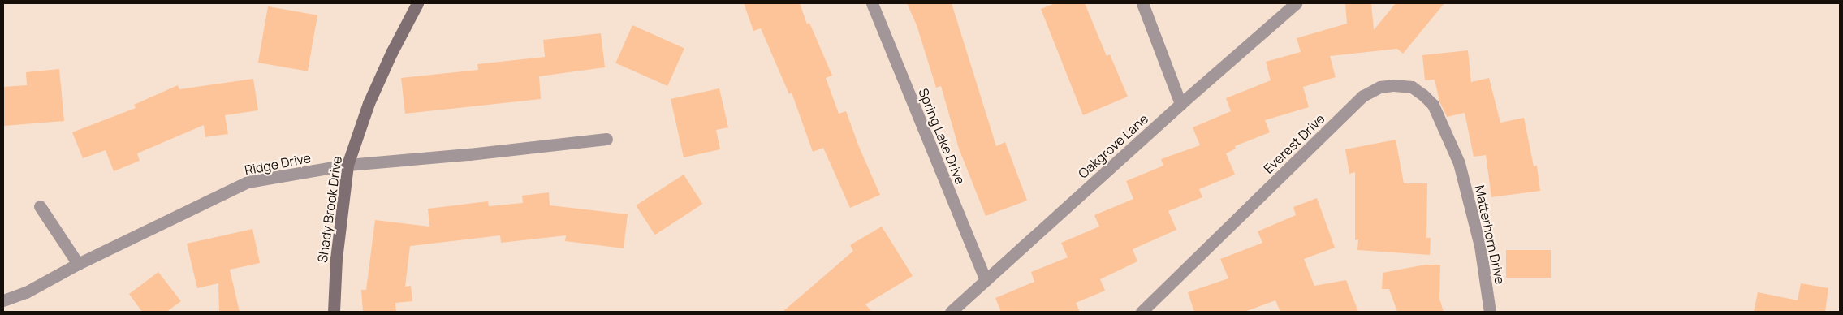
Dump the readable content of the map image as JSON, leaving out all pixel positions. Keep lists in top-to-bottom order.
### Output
{
  "streets": {
    "street": [
      "Spring Lake Drive",
      "Everest Drive",
      "Oakgrove Lane",
      "Ridge Drive",
      "Shady Brook Drive",
      "Matterhorn Drive"
    ]
  },
  "crossings": [
    ["Spring Lake Drive", "Oakgrove Lane"],
    ["Everest Drive", "Matterhorn Drive"],
    ["Ridge Drive", "Shady Brook Drive"]
  ]
}
